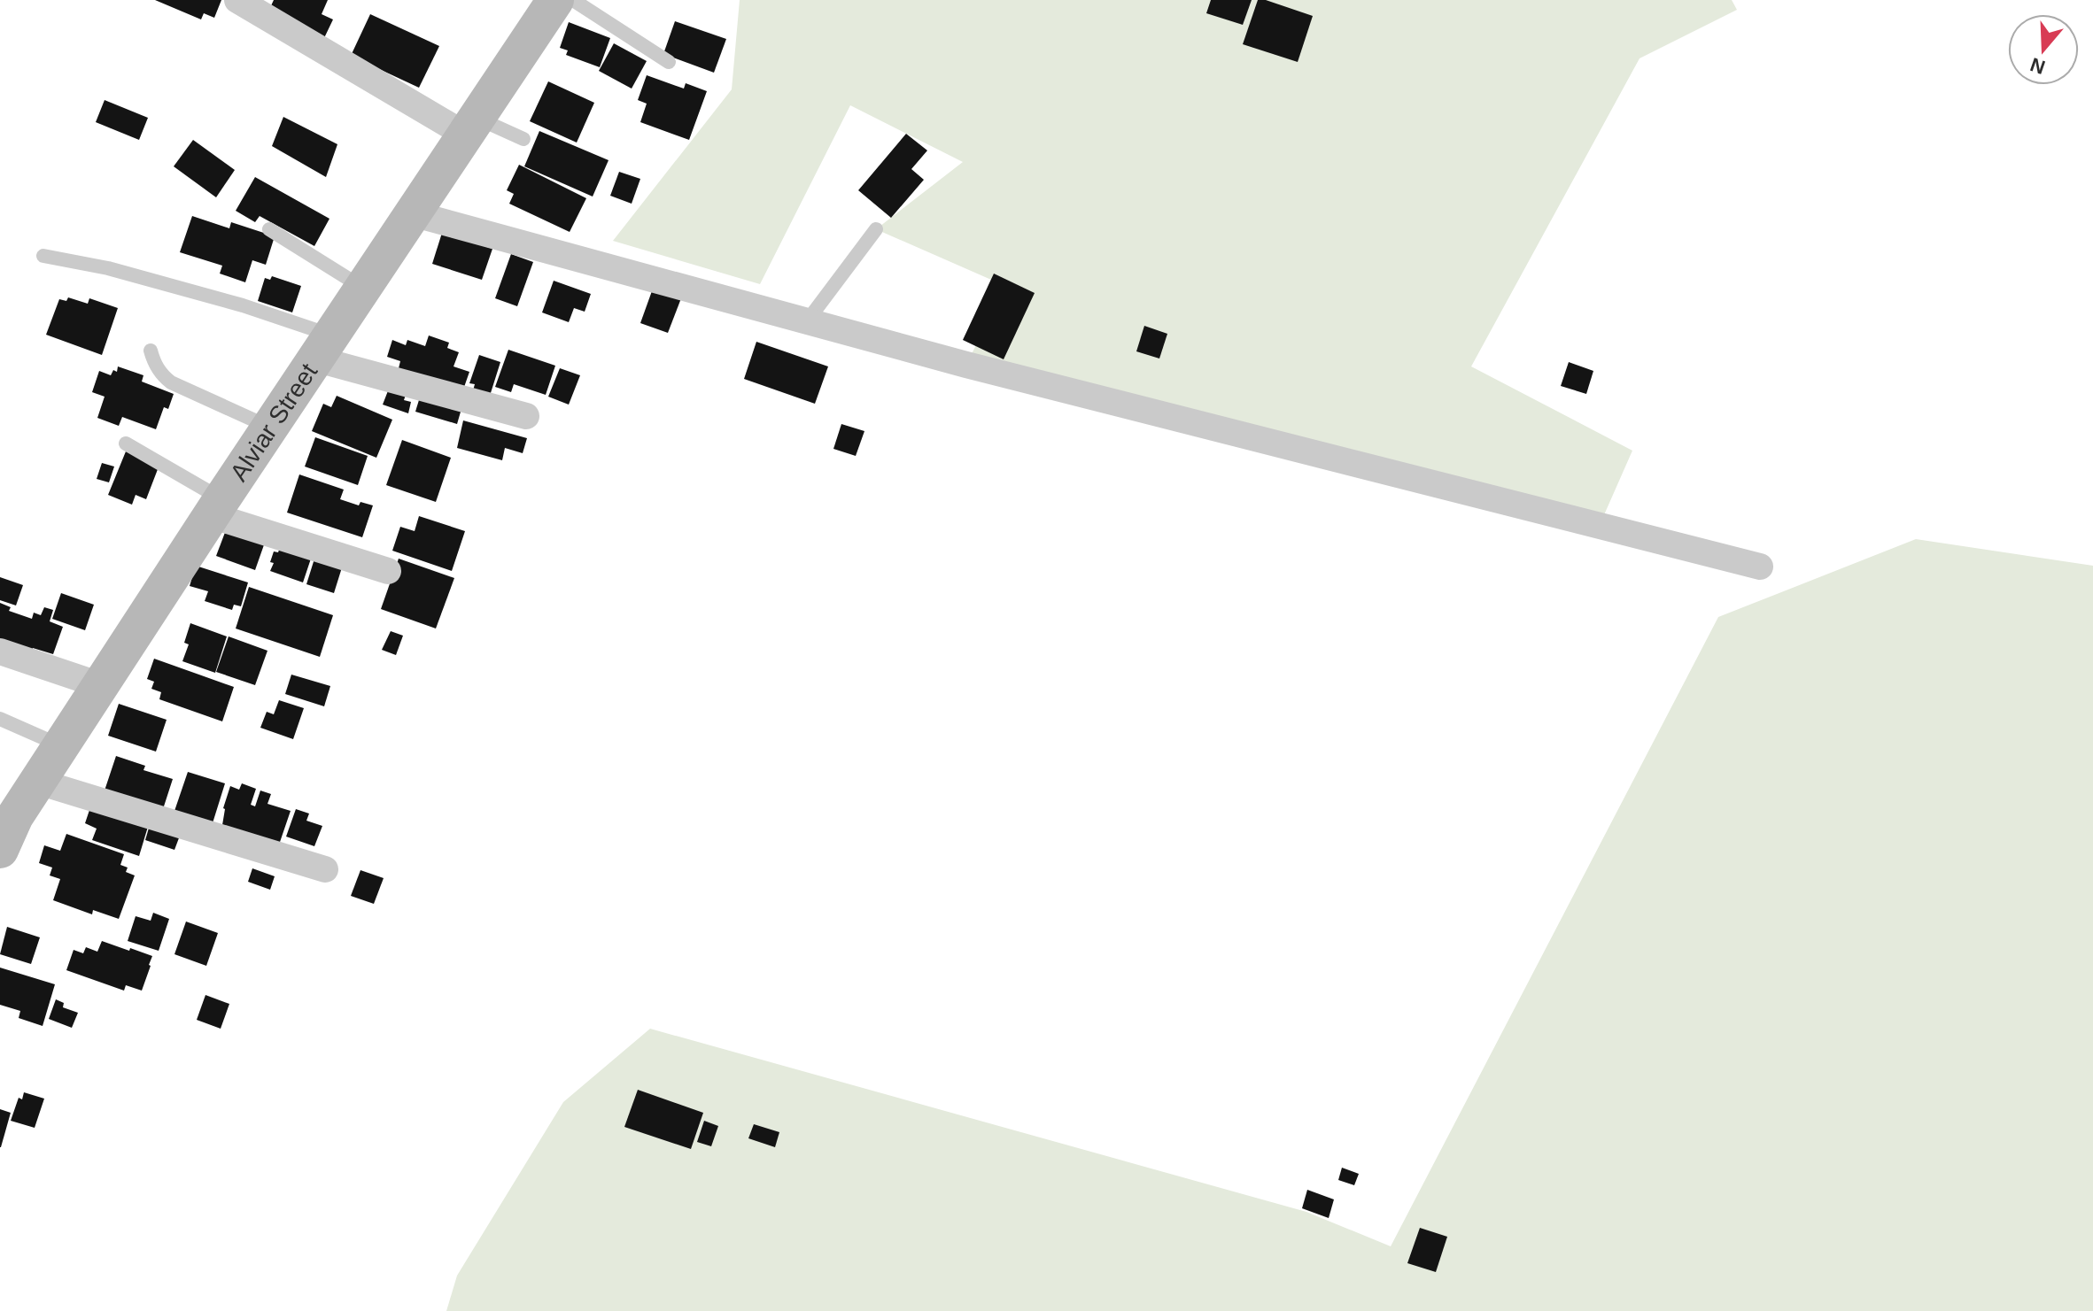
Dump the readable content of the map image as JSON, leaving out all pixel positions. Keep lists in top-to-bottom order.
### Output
{
  "streets": {
    "street": ["Alviar Street"]
  },
  "north": "bottom"
}
